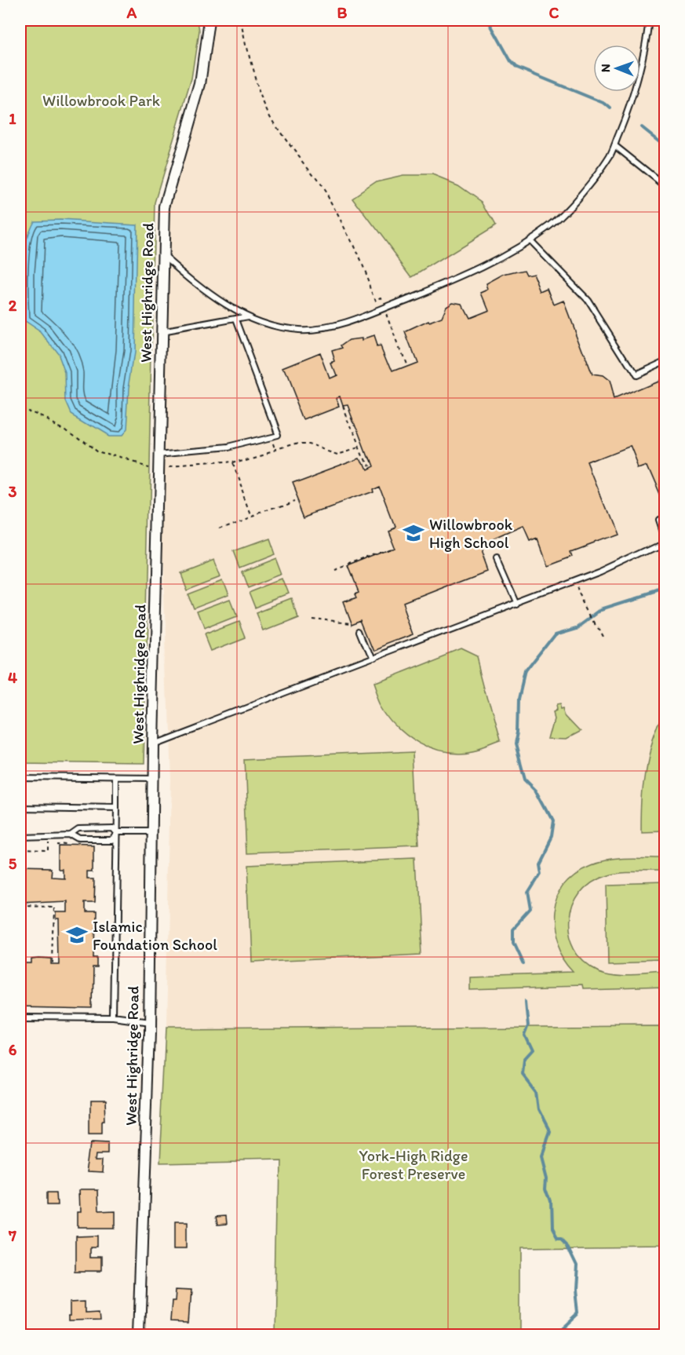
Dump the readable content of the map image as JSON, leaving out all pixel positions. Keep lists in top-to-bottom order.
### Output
{
  "streets": {
    "street": ["West Highridge Road"]
  },
  "parks": ["Willowbrook Park", "York-High Ridge Forest Preserve"],
  "places": {
    "school or university": ["Willowbrook High School", "Islamic Foundation School"]
  },
  "north": "left",
  "grid": {
    "columns": ["A", "B", "C"],
    "rows": [
      "1",
      "2",
      "3",
      "4",
      "5",
      "6",
      "7"
    ]
  }
}
